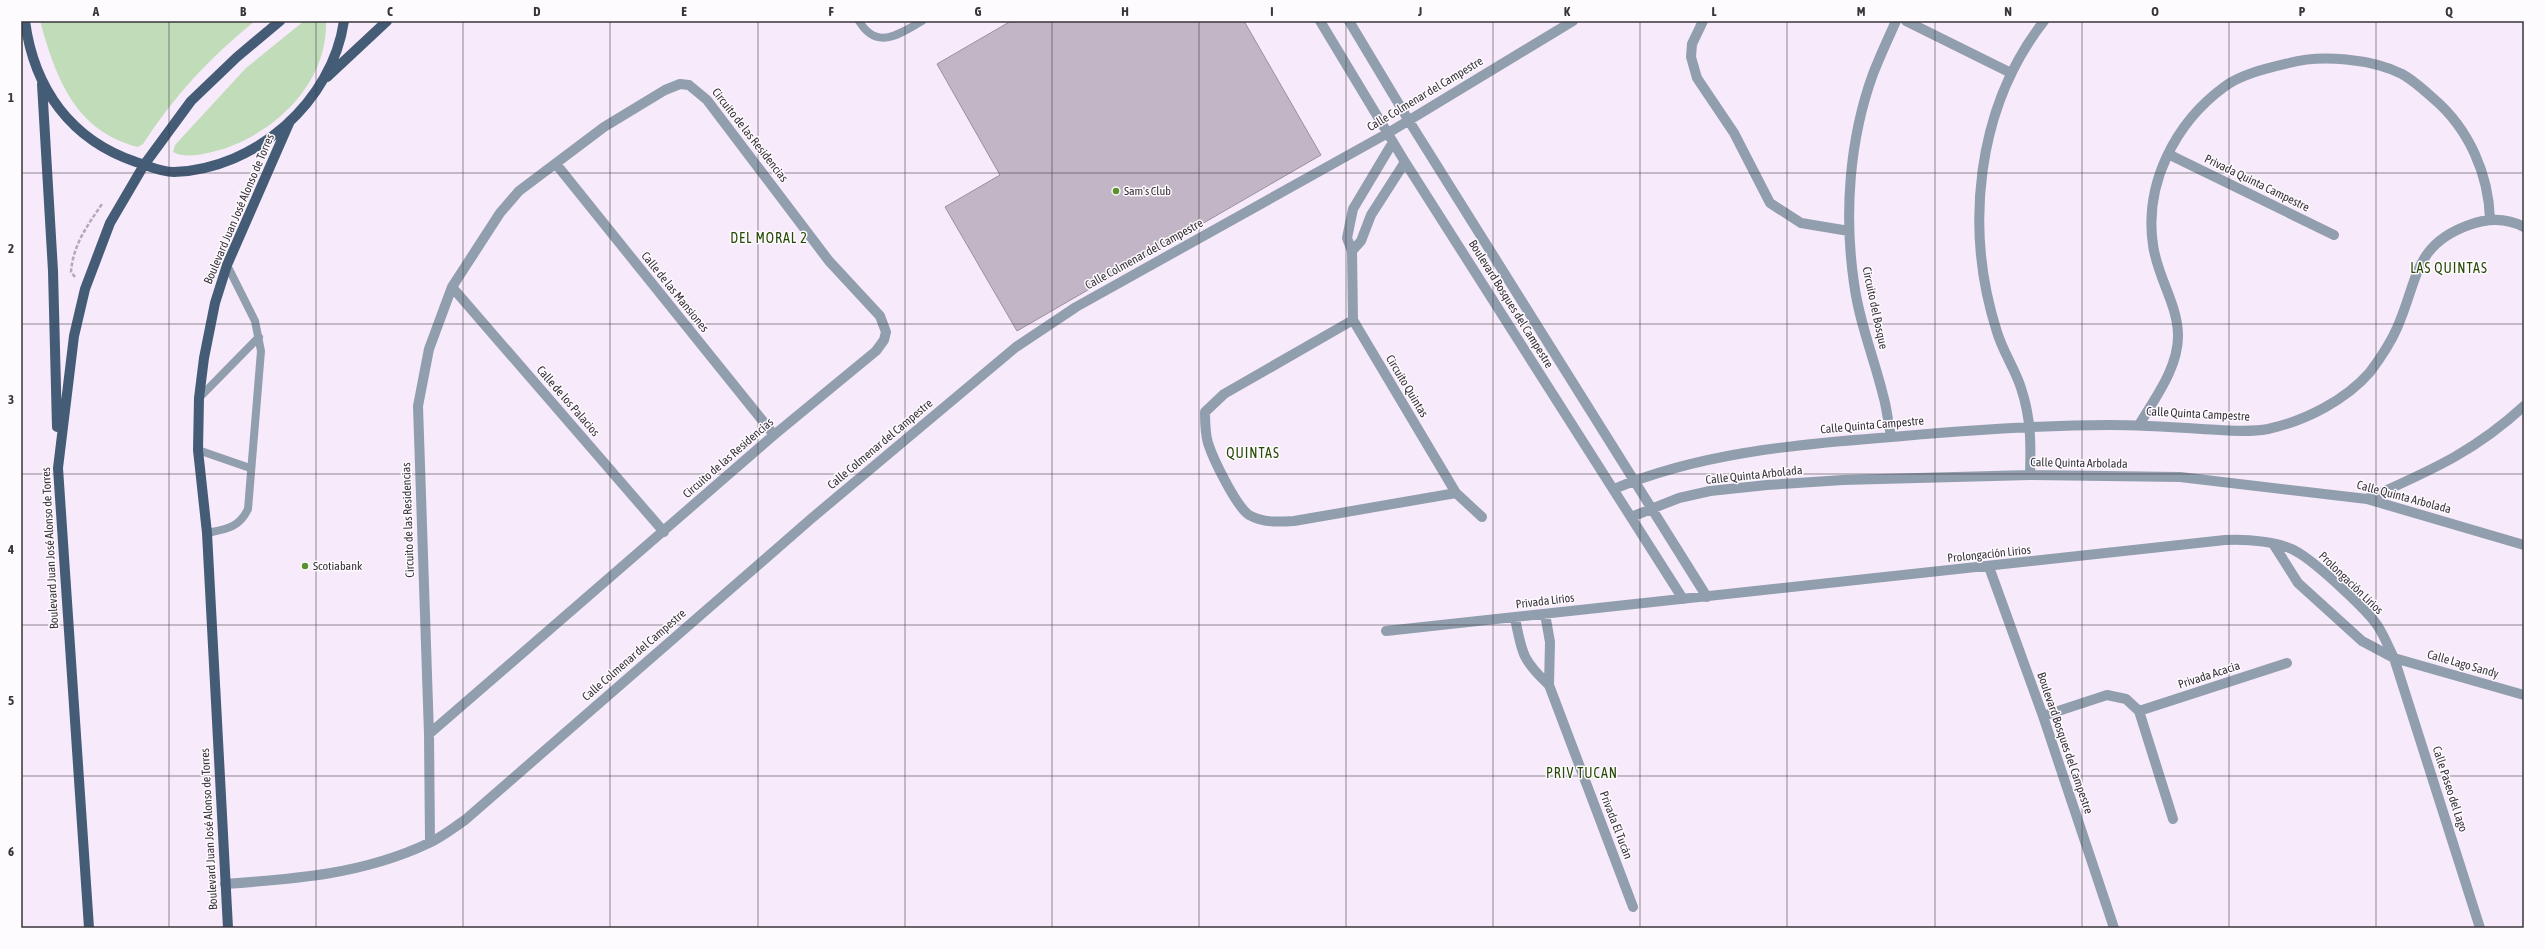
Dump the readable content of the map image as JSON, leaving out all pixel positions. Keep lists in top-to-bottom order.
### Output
{
  "streets": {
    "main road": ["Boulevard Juan José Alonso de Torres"],
    "street": [
      "Calle Colmenar del Campestre",
      "Circuito de las Residencias",
      "Privada Quinta Campestre",
      "Calle de las Mansiones",
      "Boulevard Bosques del Campestre",
      "Circuito del Bosque",
      "Circuito Quintas",
      "Calle de los Palacios",
      "Calle Quinta Campestre",
      "Calle Quinta Arbolada",
      "Prolongación Lirios",
      "Privada Lirios",
      "Calle Lago Sandy",
      "Privada Acacia",
      "Calle Paseo del Lago",
      "Privada El Tucán"
    ]
  },
  "crossings": [
    ["Calle Colmenar del Campestre", "Circuito de las Residencias"],
    ["Calle Colmenar del Campestre", "Boulevard Juan José Alonso de Torres"],
    ["Calle Colmenar del Campestre", "Boulevard Bosques del Campestre"],
    ["Circuito de las Residencias", "Calle de las Mansiones"],
    ["Circuito de las Residencias", "Calle de los Palacios"],
    ["Privada Quinta Campestre", "Calle Quinta Campestre"],
    ["Boulevard Bosques del Campestre", "Circuito Quintas"],
    ["Boulevard Bosques del Campestre", "Calle Quinta Campestre"],
    ["Boulevard Bosques del Campestre", "Calle Quinta Arbolada"],
    ["Boulevard Bosques del Campestre", "Prolongación Lirios"],
    ["Boulevard Bosques del Campestre", "Privada Lirios"],
    ["Circuito del Bosque", "Calle Quinta Campestre"],
    ["Prolongación Lirios", "Privada Lirios"],
    ["Prolongación Lirios", "Calle Lago Sandy"],
    ["Prolongación Lirios", "Calle Paseo del Lago"],
    ["Privada Lirios", "Privada El Tucán"],
    ["Calle Lago Sandy", "Calle Paseo del Lago"]
  ],
  "districts": [
    "DEL MORAL 2",
    "LAS QUINTAS",
    "QUINTAS",
    "PRIV TUCAN"
  ],
  "places": ["Sam's Club", "Scotiabank"],
  "grid": {
    "columns": [
      "A",
      "B",
      "C",
      "D",
      "E",
      "F",
      "G",
      "H",
      "I",
      "J",
      "K",
      "L",
      "M",
      "N",
      "O",
      "P",
      "Q"
    ],
    "rows": [
      "1",
      "2",
      "3",
      "4",
      "5",
      "6"
    ]
  }
}
